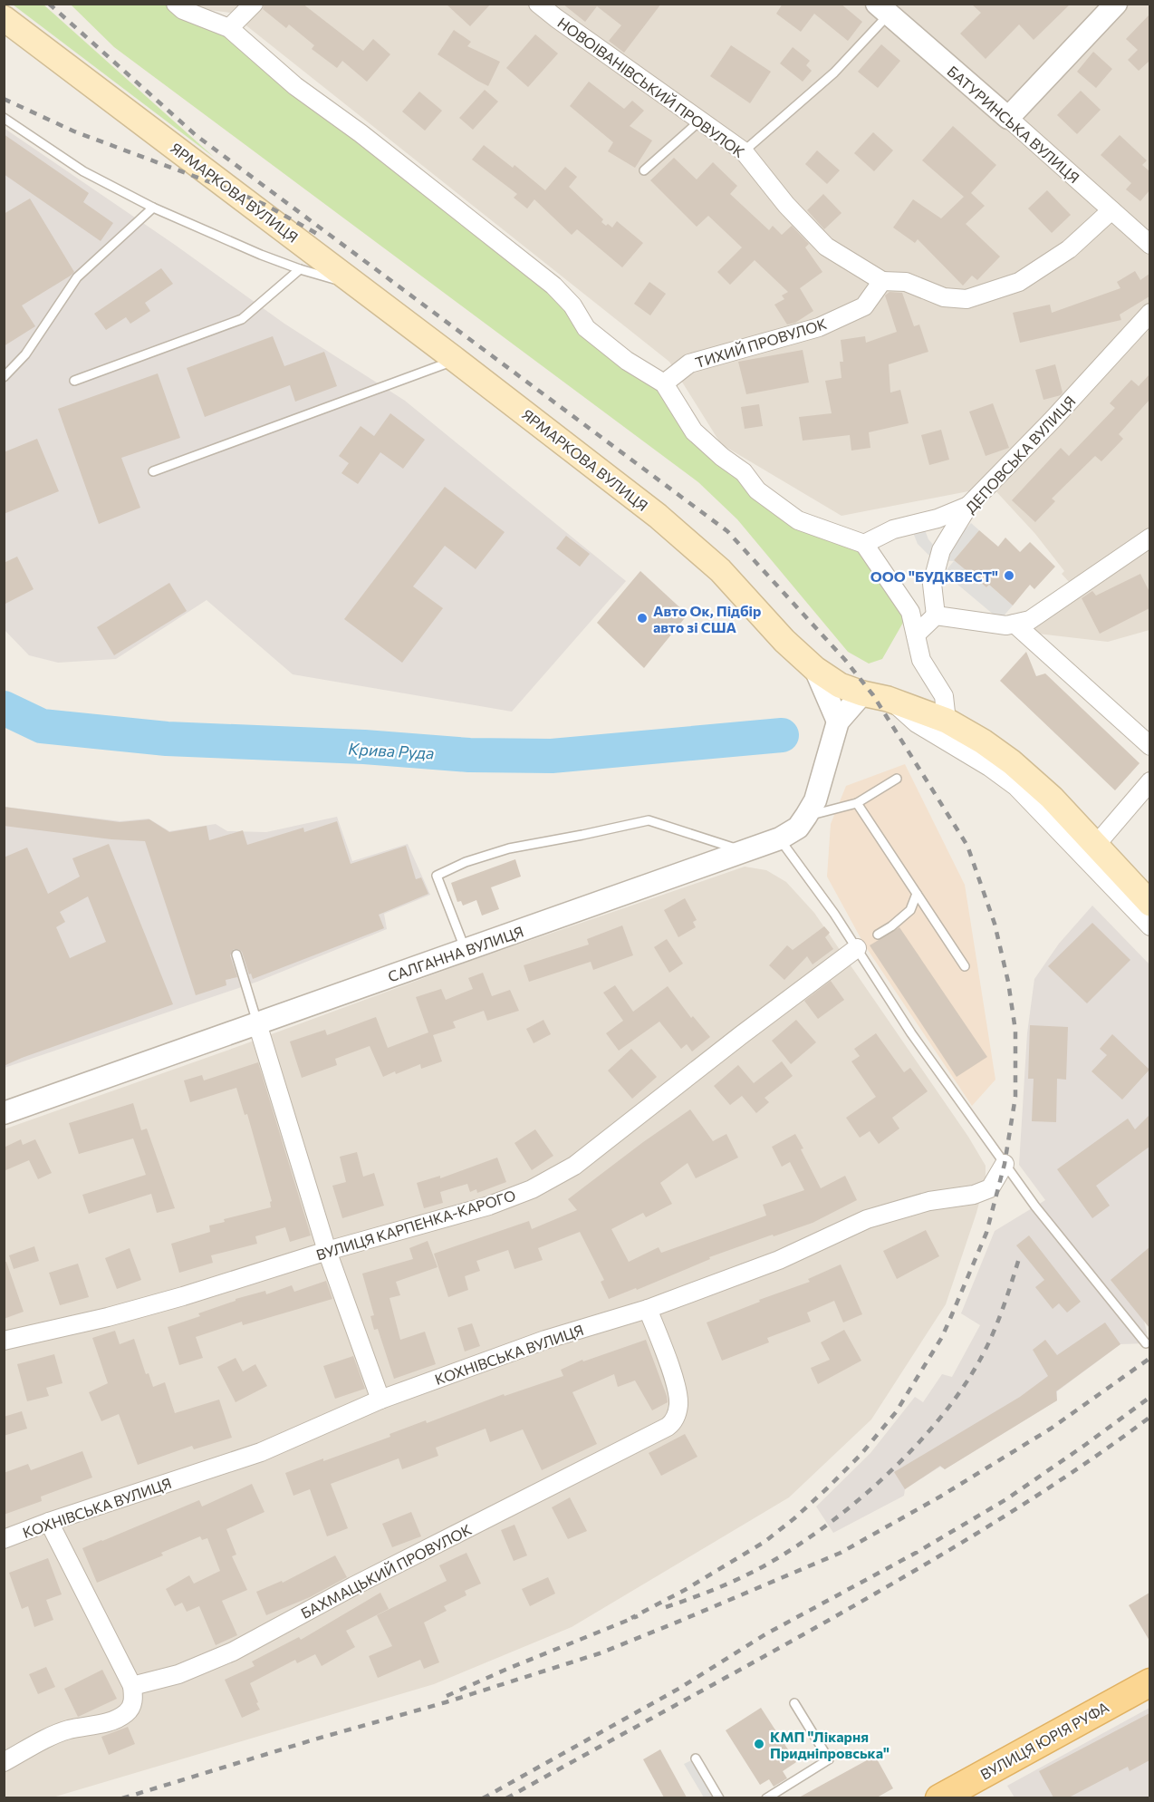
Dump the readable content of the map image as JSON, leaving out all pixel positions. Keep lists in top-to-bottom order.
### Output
{
  "streets": {
    "main road": ["ЯРМАРКОВА ВУЛИЦЯ", "ВУЛИЦЯ ЮРІЯ РУФА"],
    "street": [
      "НОВОІВАНІВСЬКИЙ ПРОВУЛОК",
      "БАТУРИНСЬКА ВУЛИЦЯ",
      "ТИХИЙ ПРОВУЛОК",
      "ДЕПОВСЬКА ВУЛИЦЯ",
      "САЛГАННА ВУЛИЦЯ",
      "ВУЛИЦЯ КАРПЕНКА-КАРОГО",
      "КОХНІВСЬКА ВУЛИЦЯ",
      "БАХМАЦЬКИЙ ПРОВУЛОК"
    ]
  },
  "crossings": [
    ["НОВОІВАНІВСЬКИЙ ПРОВУЛОК", "ТИХИЙ ПРОВУЛОК"],
    ["ЯРМАРКОВА ВУЛИЦЯ", "САЛГАННА ВУЛИЦЯ"],
    ["КОХНІВСЬКА ВУЛИЦЯ", "БАХМАЦЬКИЙ ПРОВУЛОК"]
  ],
  "water": ["Крива Руда"],
  "places": ["ООО \"БУДКВЕСТ\"", "Авто Ок, Підбір авто зі США", "КМП \"Лікарня Придніпровська\""]
}
